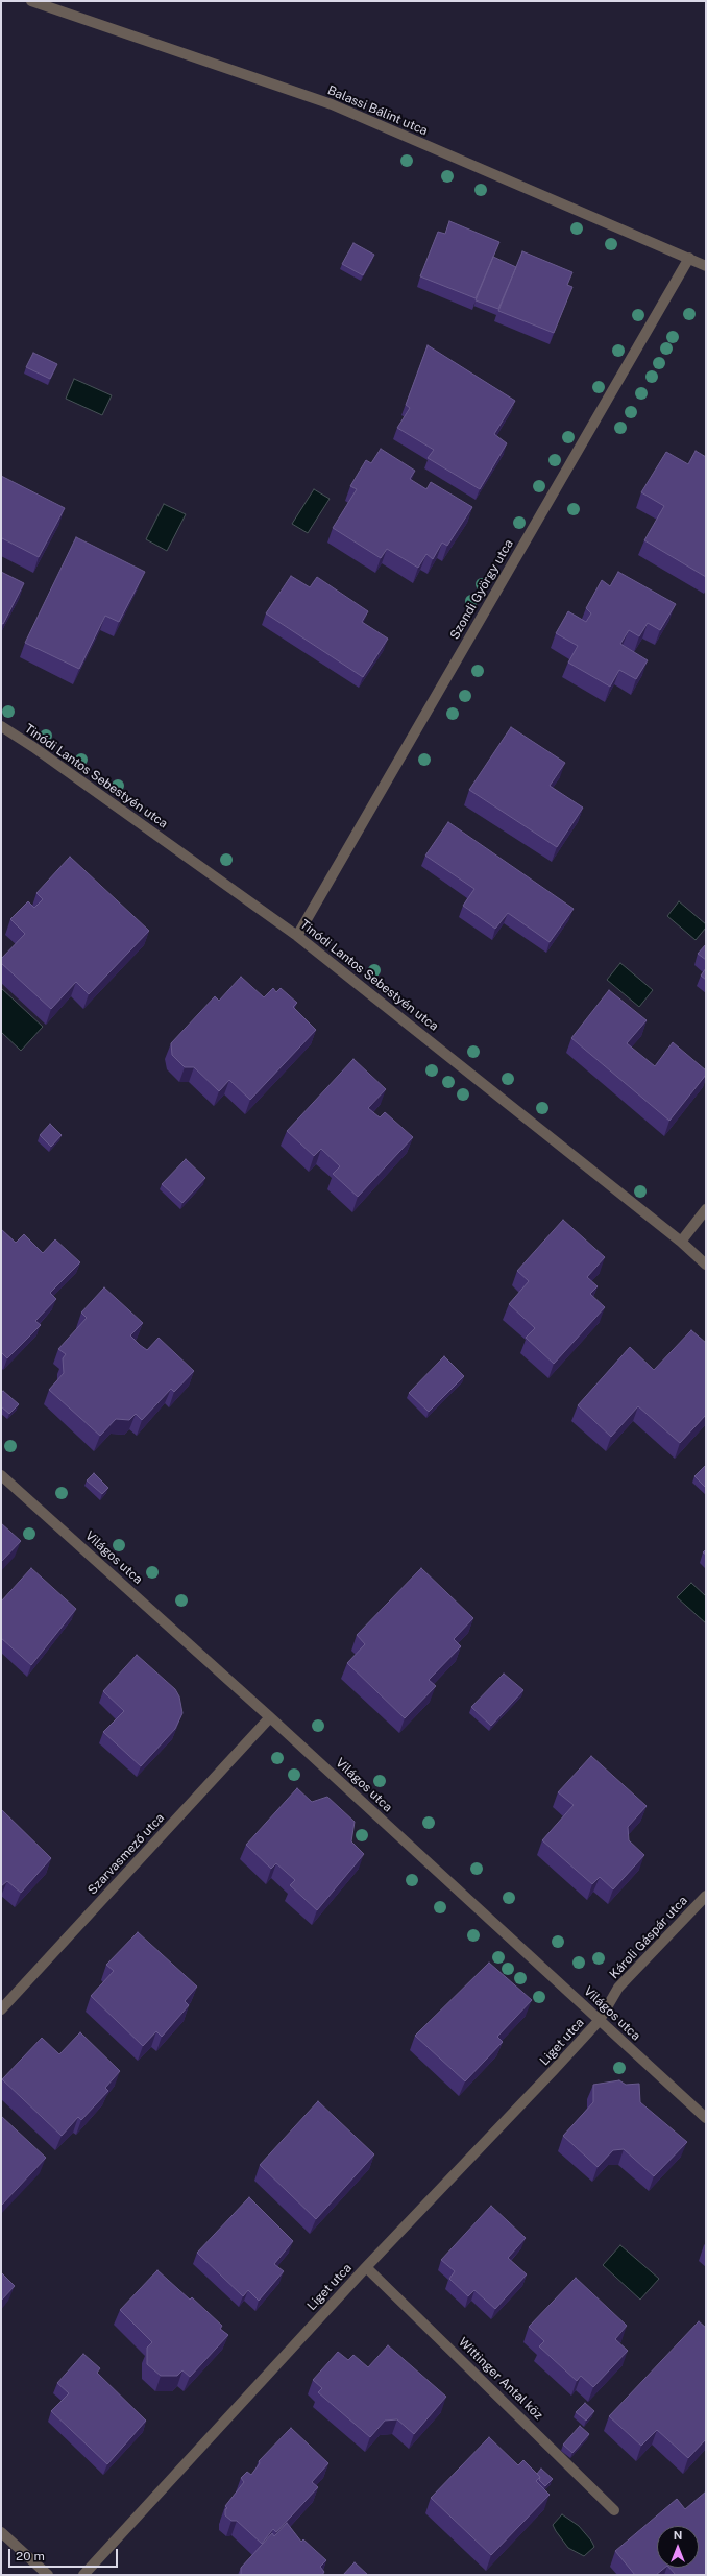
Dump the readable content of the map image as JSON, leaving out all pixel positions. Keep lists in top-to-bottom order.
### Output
{
  "streets": {
    "street": [
      "Balassi Bálint utca",
      "Szondi György utca",
      "Tinódi Lantos Sebestyén utca",
      "Világos utca",
      "Szarvasmező utca",
      "Károli Gáspár utca",
      "Liget utca",
      "Wittinger Antal köz"
    ]
  },
  "crossings": [
    ["Balassi Bálint utca", "Szondi György utca"],
    ["Szondi György utca", "Tinódi Lantos Sebestyén utca"],
    ["Világos utca", "Szarvasmező utca"],
    ["Világos utca", "Károli Gáspár utca"],
    ["Világos utca", "Liget utca"],
    ["Károli Gáspár utca", "Liget utca"],
    ["Liget utca", "Wittinger Antal köz"]
  ],
  "scale_bar": "20 m",
  "north": "top"
}
